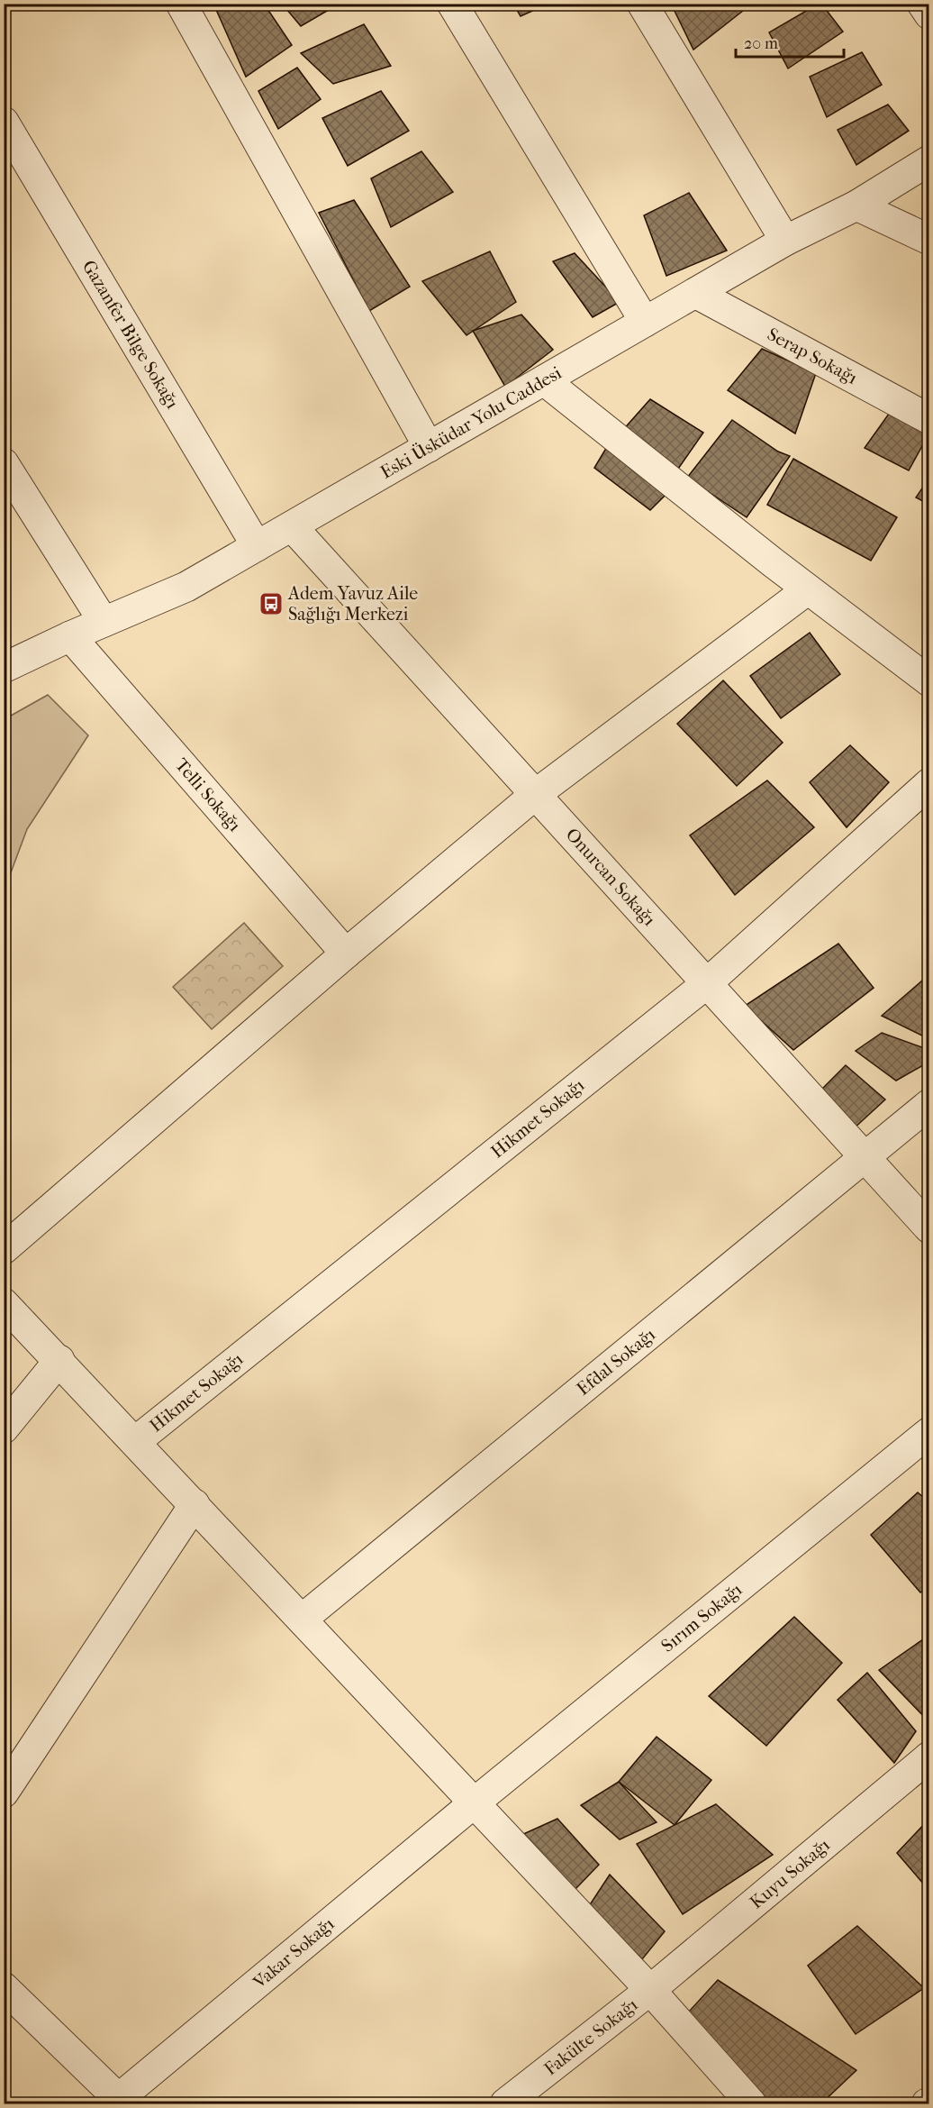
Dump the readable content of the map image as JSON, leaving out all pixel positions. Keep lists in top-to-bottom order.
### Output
{
  "streets": {
    "street": [
      "Gazanfer Bilge Sokağı",
      "Serap Sokağı",
      "Eski Üsküdar Yolu Caddesi",
      "Telli Sokağı",
      "Onurcan Sokağı",
      "Hikmet Sokağı",
      "Efdal Sokağı",
      "Sırım Sokağı",
      "Kuyu Sokağı",
      "Vakar Sokağı",
      "Fakülte Sokağı"
    ]
  },
  "crossings": [
    ["Gazanfer Bilge Sokağı", "Eski Üsküdar Yolu Caddesi"],
    ["Serap Sokağı", "Eski Üsküdar Yolu Caddesi"],
    ["Eski Üsküdar Yolu Caddesi", "Telli Sokağı"],
    ["Eski Üsküdar Yolu Caddesi", "Onurcan Sokağı"],
    ["Onurcan Sokağı", "Hikmet Sokağı"],
    ["Onurcan Sokağı", "Efdal Sokağı"],
    ["Sırım Sokağı", "Vakar Sokağı"],
    ["Kuyu Sokağı", "Fakülte Sokağı"]
  ],
  "places": {
    "bus stop": ["Adem Yavuz Aile Sağlığı Merkezi"]
  },
  "scale_bar": "20 m"
}
